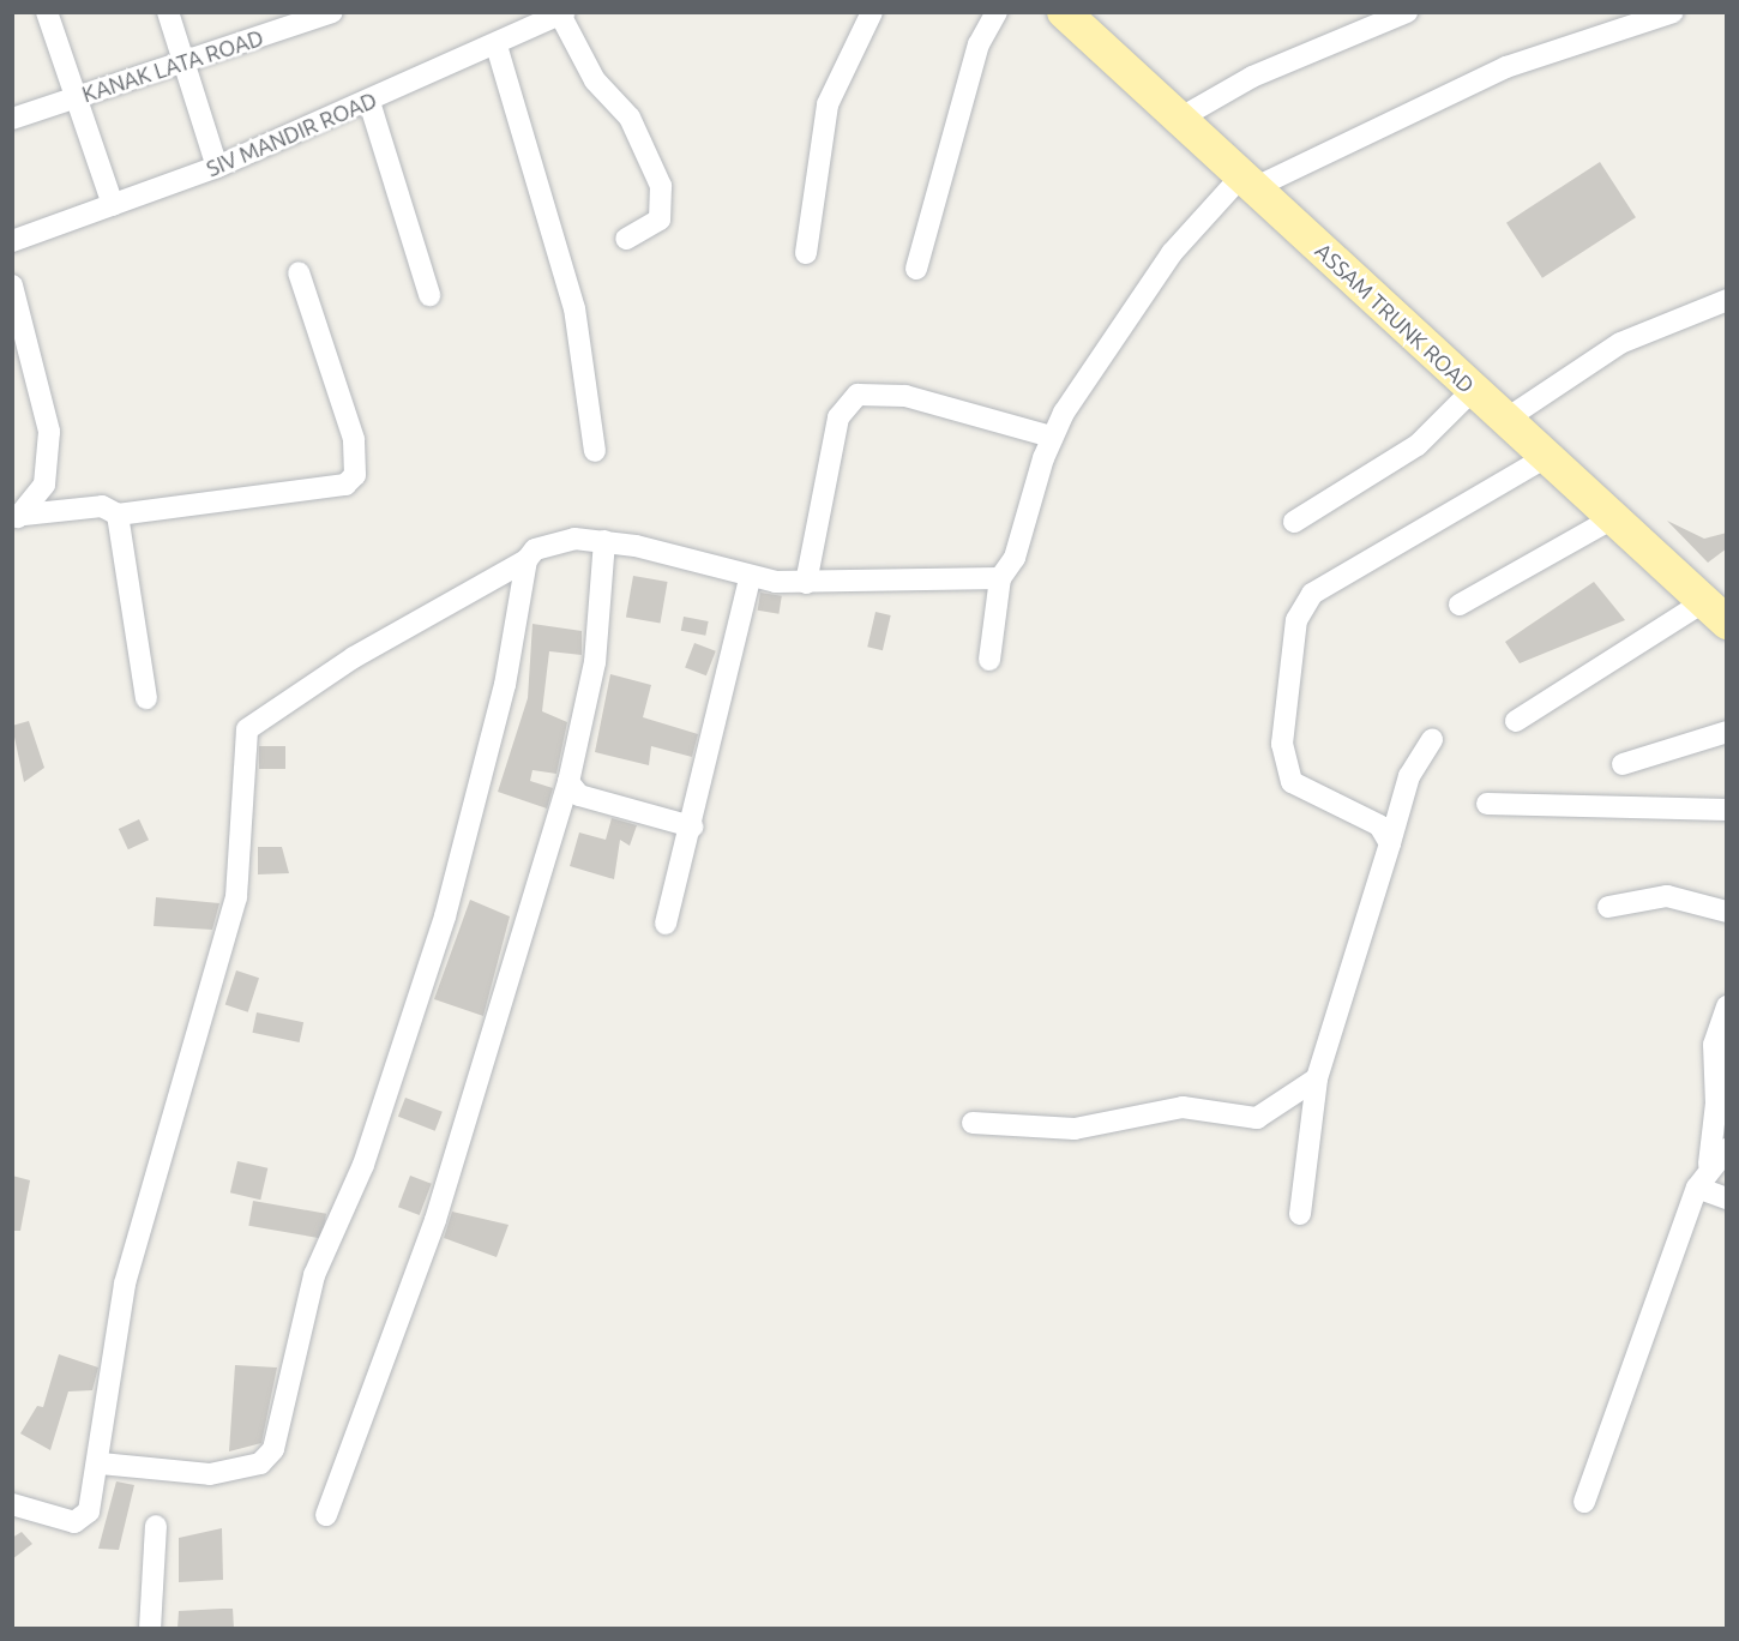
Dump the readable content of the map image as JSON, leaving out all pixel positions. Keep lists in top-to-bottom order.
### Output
{
  "streets": {
    "main road": ["ASSAM TRUNK ROAD"],
    "street": ["KANAK LATA ROAD", "SIV MANDIR ROAD"]
  }
}
